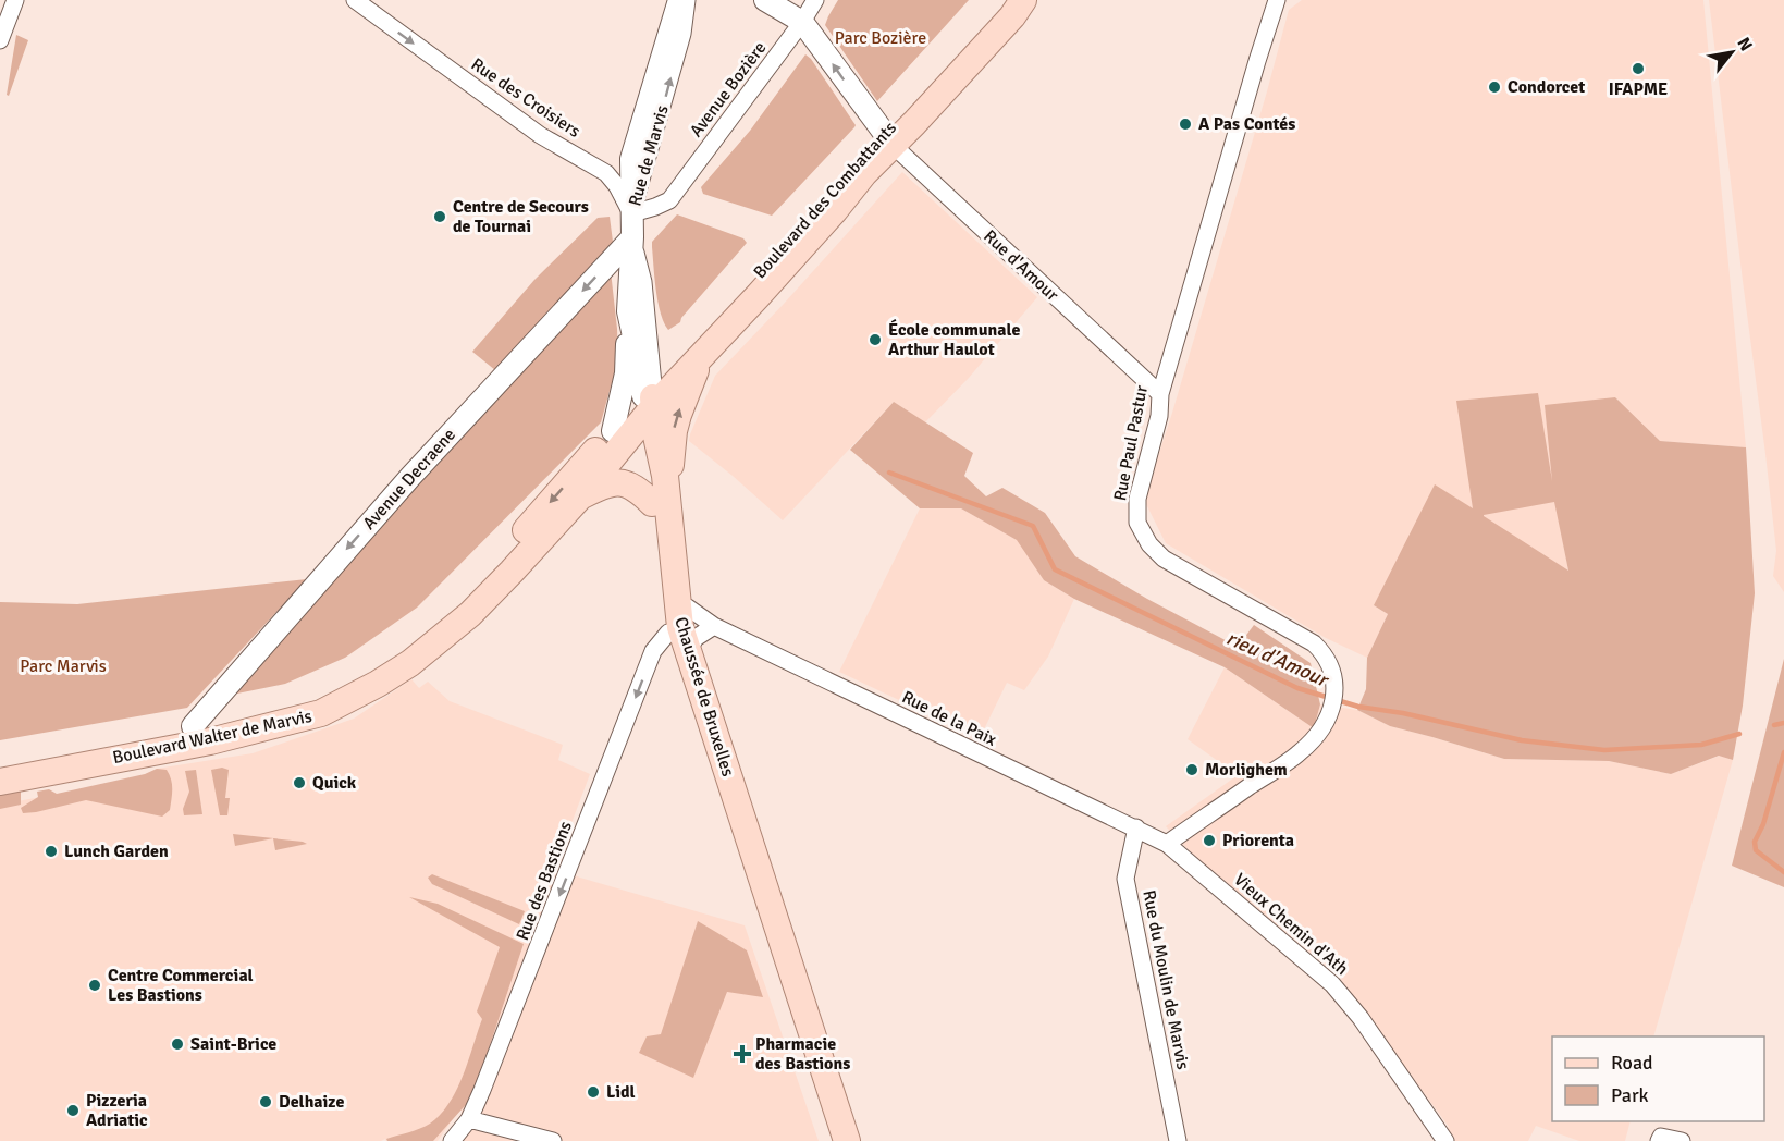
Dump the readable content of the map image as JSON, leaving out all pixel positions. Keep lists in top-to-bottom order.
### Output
{
  "streets": {
    "main road": ["Boulevard des Combattants", "Chaussée de Bruxelles", "Boulevard Walter de Marvis"],
    "street": [
      "Avenue Bozière",
      "Rue des Croisiers",
      "Rue de Marvis",
      "Rue d'Amour",
      "Rue Paul Pastur",
      "Avenue Decraene",
      "Rue de la Paix",
      "Rue des Bastions",
      "Vieux Chemin d'Ath",
      "Rue du Moulin de Marvis"
    ]
  },
  "crossings": [
    ["Avenue Bozière", "Rue des Croisiers"],
    ["Avenue Bozière", "Rue de Marvis"],
    ["Avenue Bozière", "Chaussée de Bruxelles"],
    ["Rue des Croisiers", "Rue de Marvis"],
    ["Rue des Croisiers", "Chaussée de Bruxelles"],
    ["Rue de Marvis", "Chaussée de Bruxelles"],
    ["Boulevard des Combattants", "Rue d'Amour"],
    ["Boulevard des Combattants", "Chaussée de Bruxelles"],
    ["Boulevard des Combattants", "Boulevard Walter de Marvis"],
    ["Rue d'Amour", "Rue Paul Pastur"],
    ["Rue Paul Pastur", "Rue de la Paix"],
    ["Rue Paul Pastur", "Vieux Chemin d'Ath"],
    ["Avenue Decraene", "Chaussée de Bruxelles"],
    ["Avenue Decraene", "Boulevard Walter de Marvis"],
    ["Chaussée de Bruxelles", "Rue de la Paix"],
    ["Chaussée de Bruxelles", "Boulevard Walter de Marvis"],
    ["Chaussée de Bruxelles", "Rue des Bastions"],
    ["Rue de la Paix", "Vieux Chemin d'Ath"],
    ["Rue de la Paix", "Rue du Moulin de Marvis"]
  ],
  "one_way": ["Rue des Croisiers", "Avenue Decraene", "Rue des Bastions"],
  "water": ["rieu d'Amour"],
  "parks": ["Parc Bozière", "Parc Marvis"],
  "places": {
    "other": [
      "IFAPME",
      "Condorcet",
      "A Pas Contés",
      "Centre de Secours de Tournai",
      "École communale Arthur Haulot",
      "Morlighem",
      "Quick",
      "Priorenta",
      "Lunch Garden",
      "Centre Commercial Les Bastions",
      "Saint-Brice",
      "Lidl",
      "Delhaize",
      "Pizzeria Adriatic"
    ],
    "health": ["Pharmacie des Bastions"]
  },
  "legend": ["Road", "Park"],
  "north": "top right"
}
